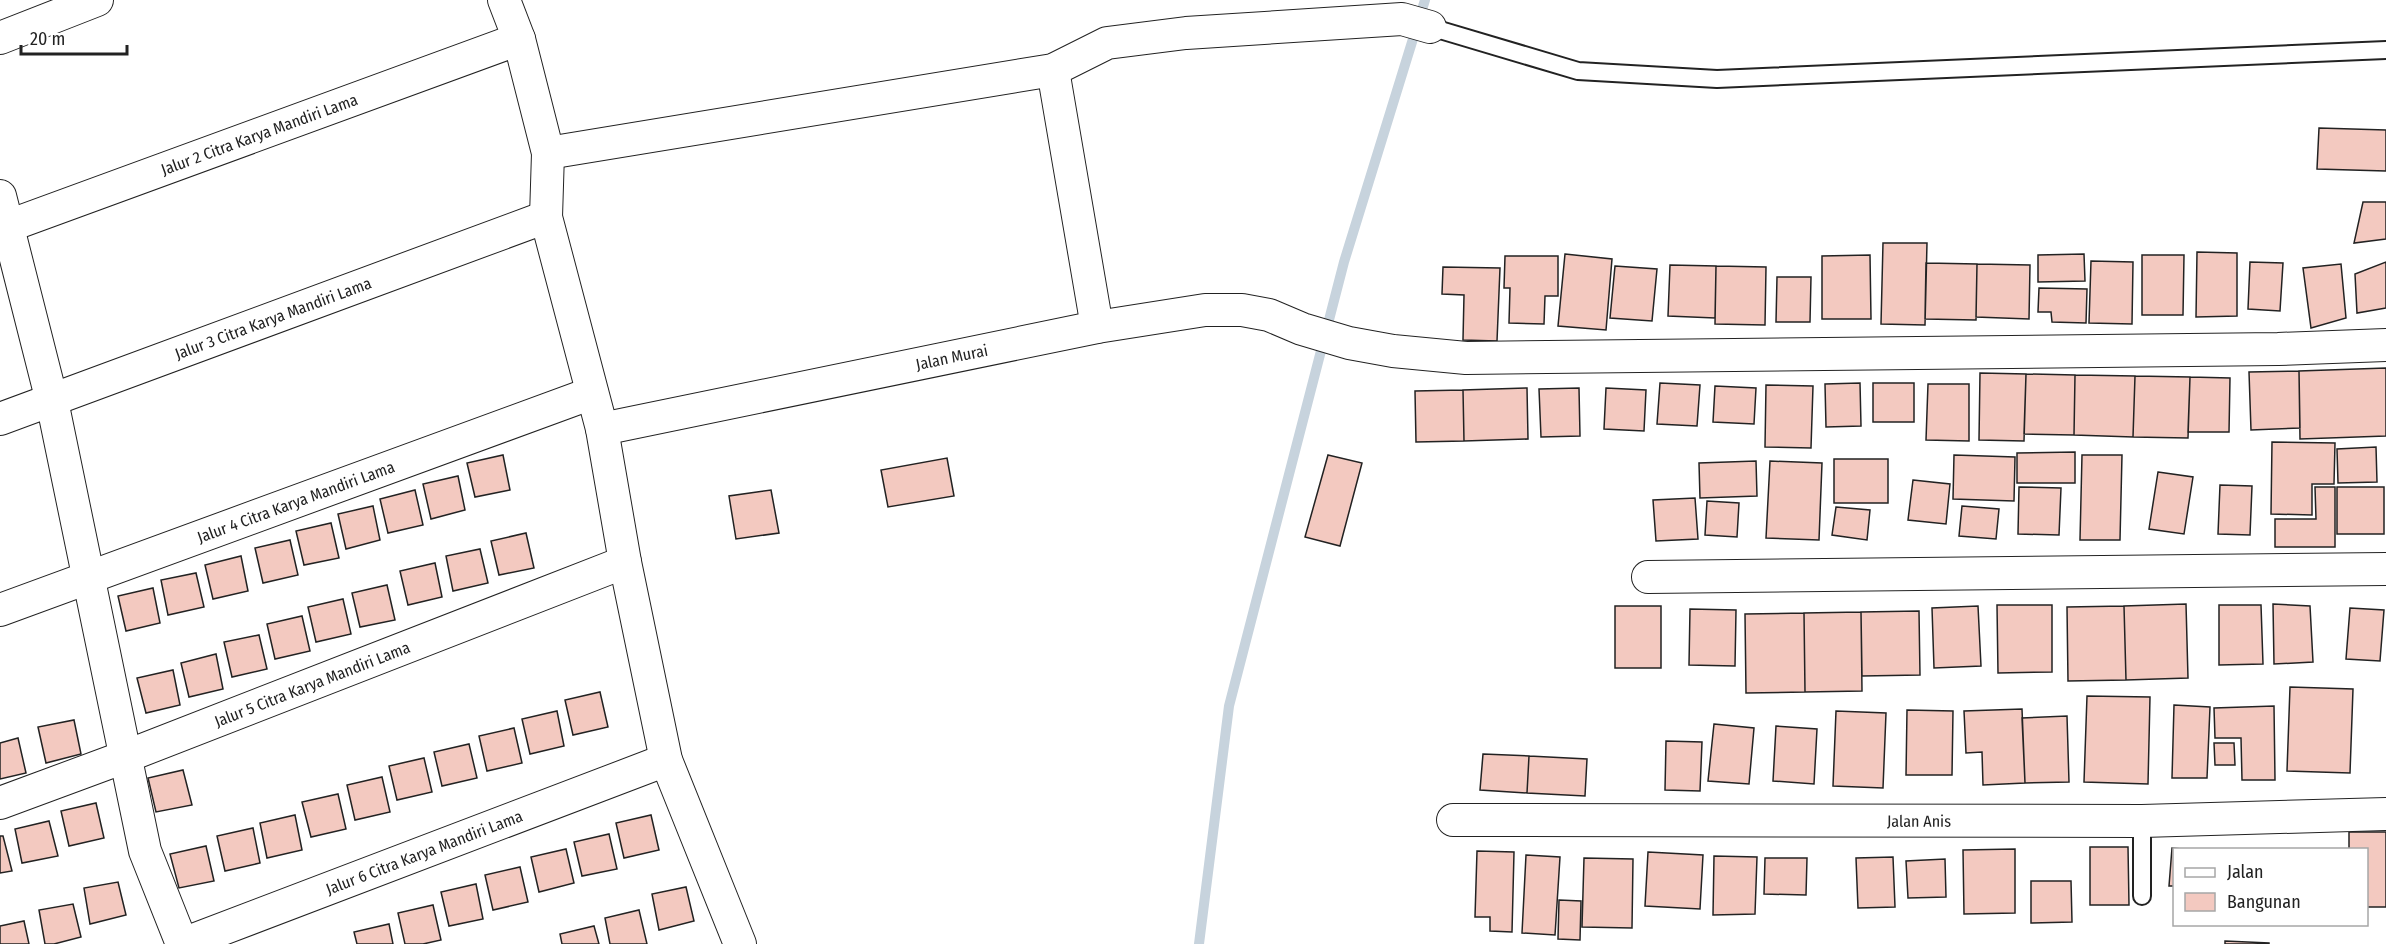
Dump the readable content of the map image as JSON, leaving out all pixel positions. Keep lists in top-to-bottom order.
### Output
{
  "streets": {
    "street": [
      "Jalur 2 Citra Karya Mandiri Lama",
      "Jalur 3 Citra Karya Mandiri Lama",
      "Jalan Murai",
      "Jalur 4 Citra Karya Mandiri Lama",
      "Jalur 5 Citra Karya Mandiri Lama",
      "Jalan Anis",
      "Jalur 6 Citra Karya Mandiri Lama"
    ]
  },
  "legend": ["Jalan", "Bangunan"],
  "scale_bar": "20 m"
}
